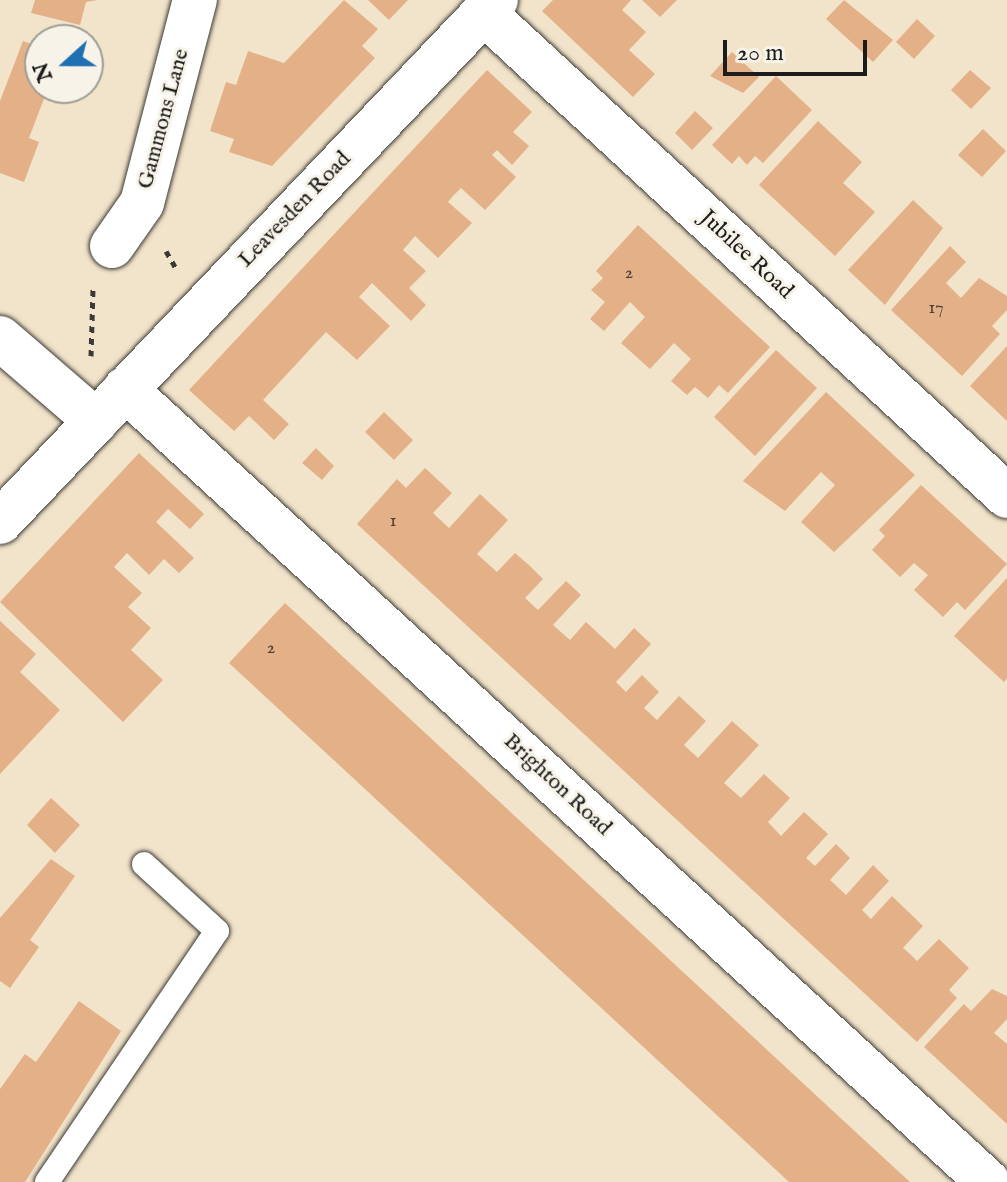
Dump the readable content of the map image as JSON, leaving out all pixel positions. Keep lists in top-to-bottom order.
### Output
{
  "streets": {
    "street": [
      "Gammons Lane",
      "Leavesden Road",
      "Jubilee Road",
      "Brighton Road"
    ]
  },
  "crossings": [
    ["Leavesden Road", "Jubilee Road"],
    ["Leavesden Road", "Brighton Road"]
  ],
  "house_numbers": [
    "2",
    "17",
    "1",
    "2"
  ],
  "scale_bar": "20 m",
  "north": "left"
}
